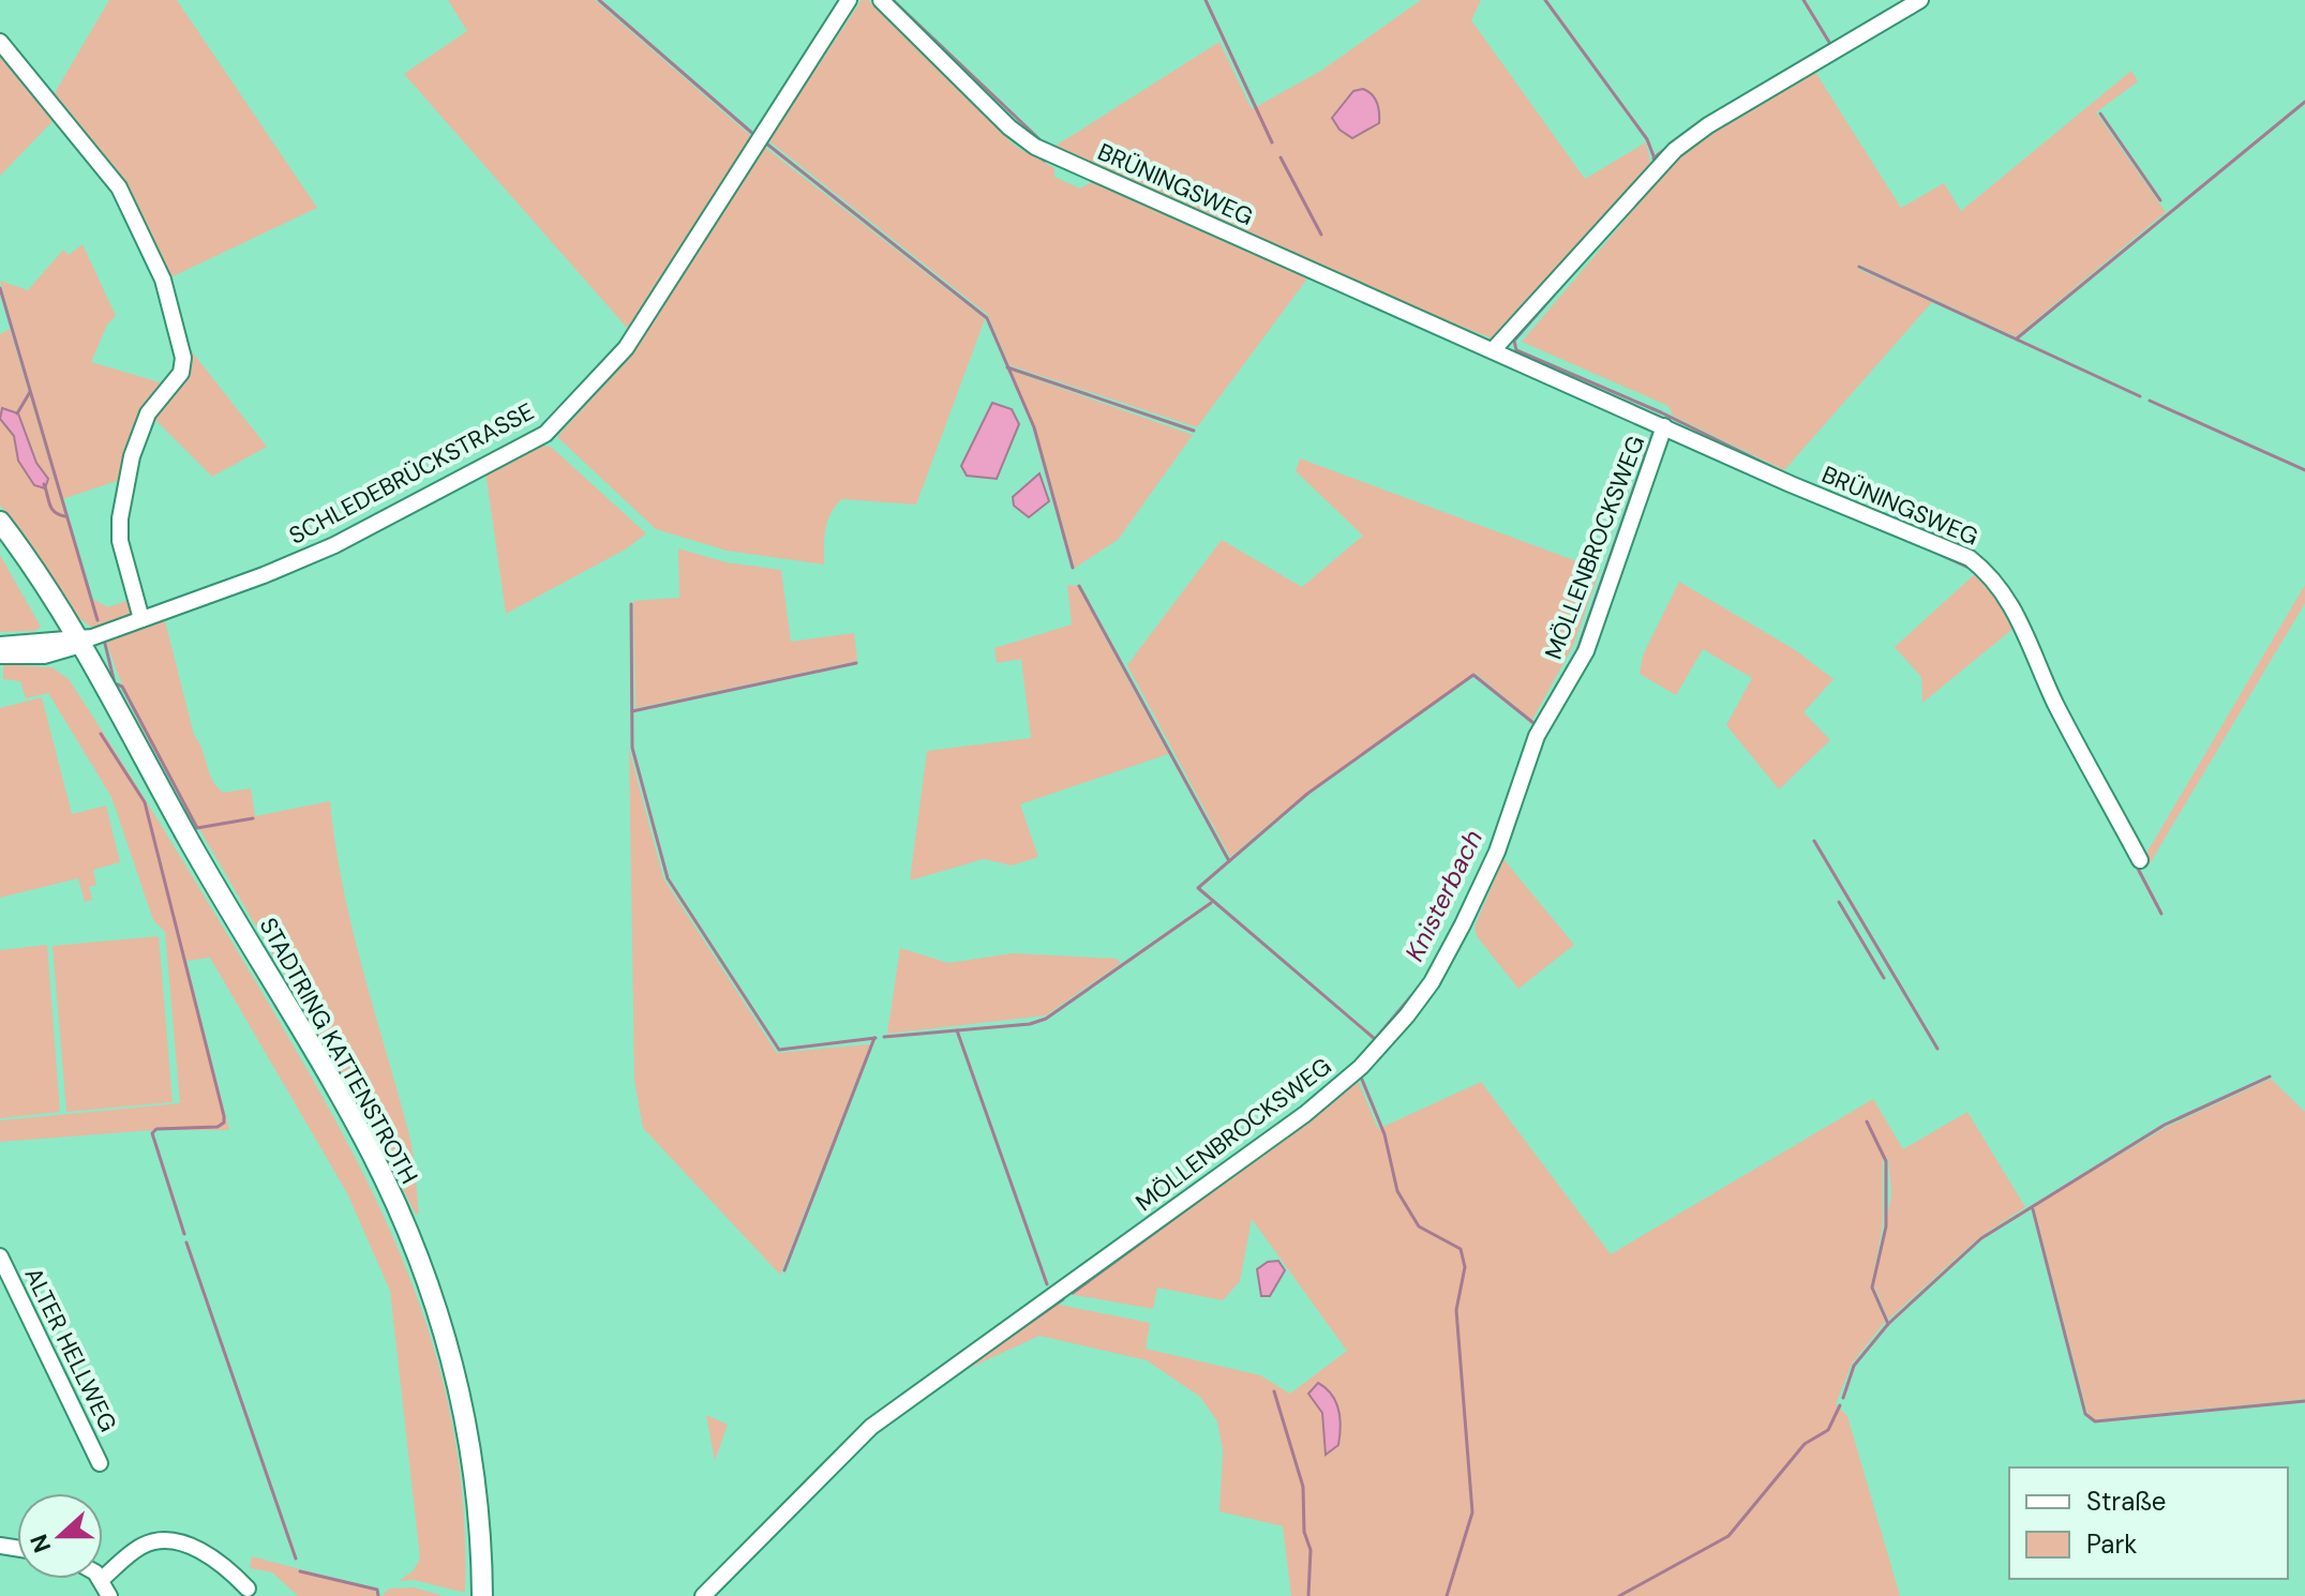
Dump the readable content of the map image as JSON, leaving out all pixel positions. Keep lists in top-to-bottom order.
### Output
{
  "streets": {
    "main road": ["STADTRING KATTENSTROTH"],
    "street": [
      "BRÜNINGSWEG",
      "SCHLEDEBRÜCKSTRASSE",
      "MÖLLENBROCKSWEG",
      "ALTER HELLWEG"
    ]
  },
  "crossings": [
    ["BRÜNINGSWEG", "MÖLLENBROCKSWEG"],
    ["SCHLEDEBRÜCKSTRASSE", "STADTRING KATTENSTROTH"]
  ],
  "water": ["Knisterbach"],
  "legend": ["Straße", "Park"],
  "north": "left"
}
